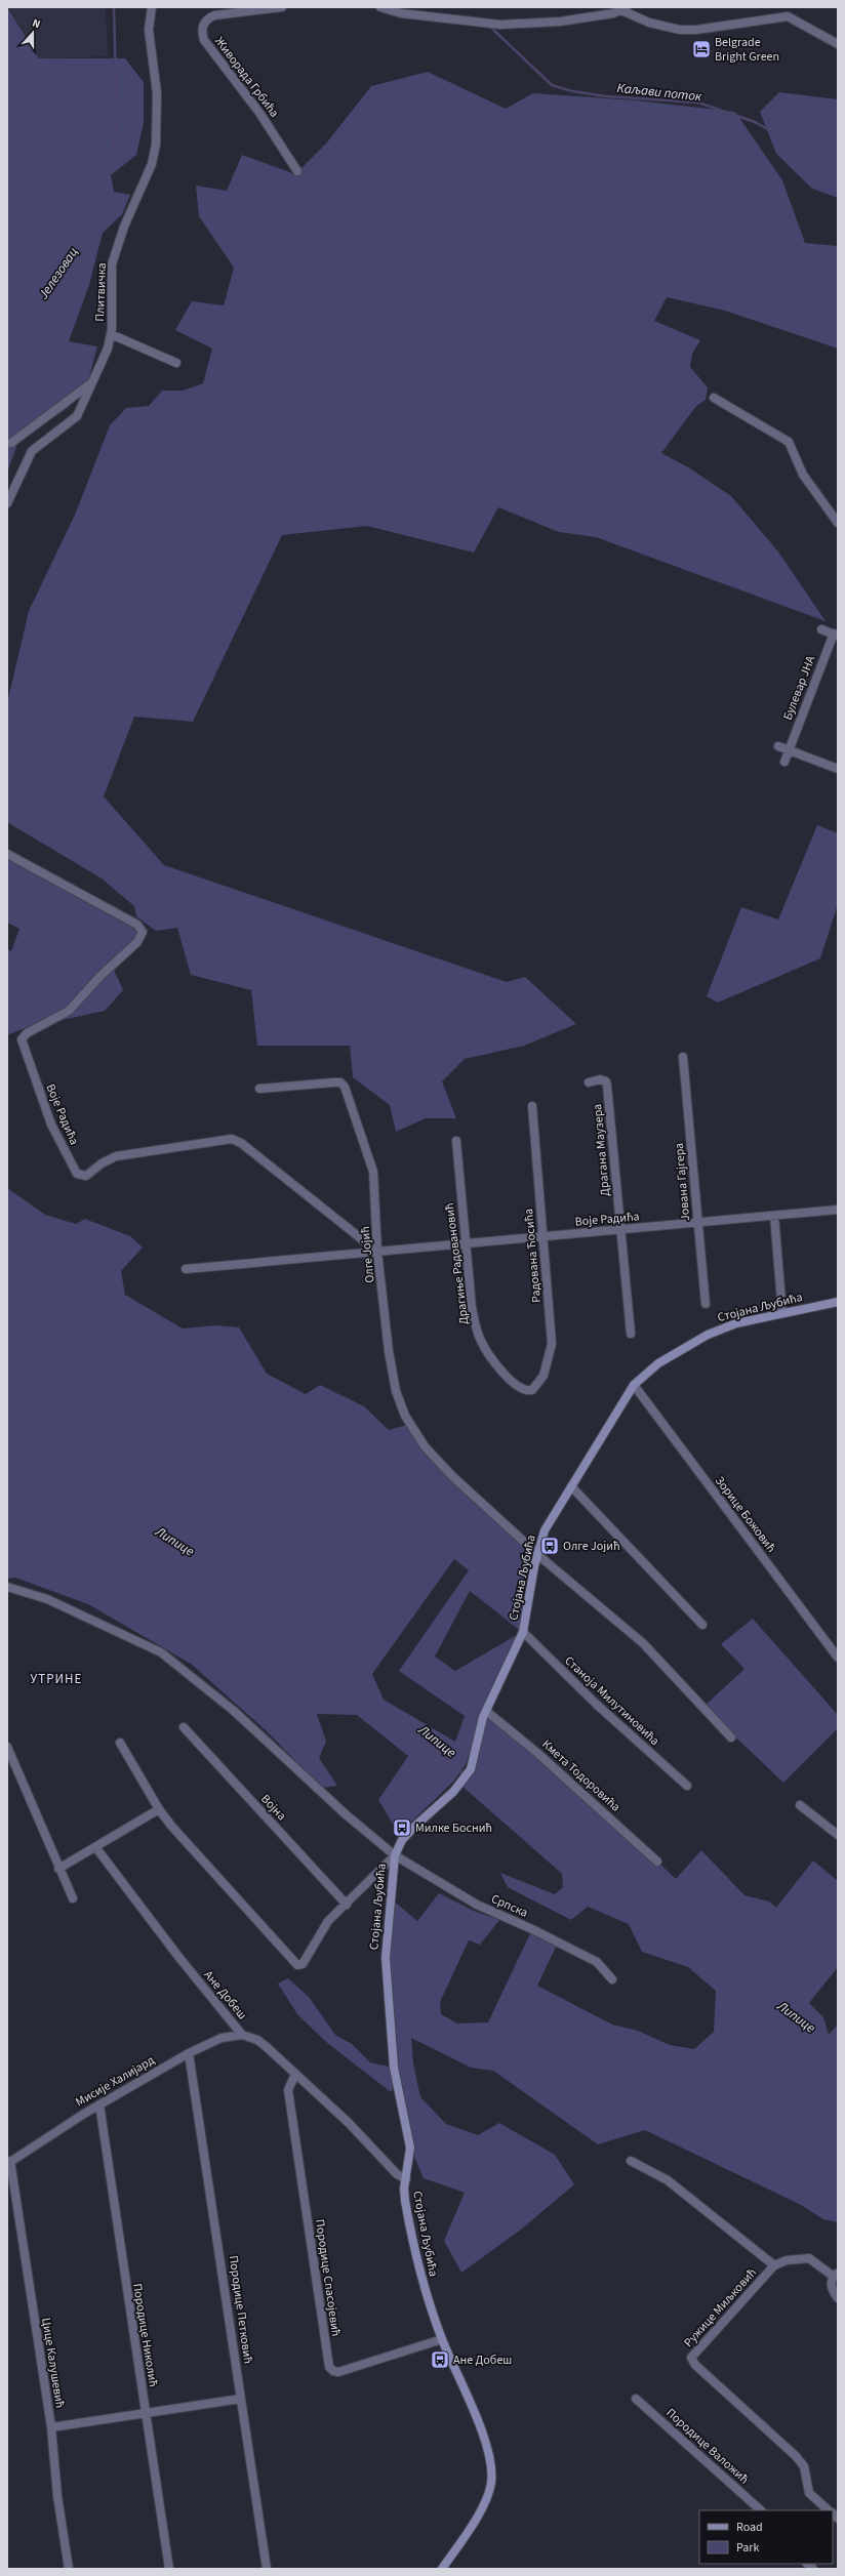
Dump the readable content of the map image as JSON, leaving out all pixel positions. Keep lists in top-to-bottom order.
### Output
{
  "streets": {
    "street": [
      "Живорада Грбића",
      "Плитвичка",
      "Булевар ЈНА",
      "Воје Радића",
      "Драгана Маузера",
      "Јована Гајгера",
      "Олге Јојић",
      "Радована Ћосића",
      "Драгиње Радовановић",
      "Стојана Љубића",
      "Зорице Божовић",
      "Станоја Милутиновића",
      "Кмета Тодоровића",
      "Војна",
      "Српска",
      "Ане Добеш",
      "Мисије Халијард",
      "Породице Спасојевић",
      "Ружице Миљковић",
      "Породице Петковић",
      "Породице Николић",
      "Цице Калушевић",
      "Породице Валожић"
    ]
  },
  "crossings": [
    ["Воје Радића", "Драгана Маузера"],
    ["Воје Радића", "Јована Гајгера"],
    ["Воје Радића", "Олге Јојић"],
    ["Воје Радића", "Радована Ћосића"],
    ["Воје Радића", "Драгиње Радовановић"],
    ["Олге Јојић", "Стојана Љубића"],
    ["Радована Ћосића", "Драгиње Радовановић"],
    ["Стојана Љубића", "Зорице Божовић"],
    ["Стојана Љубића", "Станоја Милутиновића"],
    ["Стојана Љубића", "Кмета Тодоровића"],
    ["Стојана Љубића", "Српска"],
    ["Стојана Љубића", "Ане Добеш"],
    ["Стојана Љубића", "Породице Спасојевић"],
    ["Ане Добеш", "Мисије Халијард"],
    ["Ане Добеш", "Породице Спасојевић"],
    ["Мисије Халијард", "Породице Петковић"],
    ["Мисије Халијард", "Породице Николић"],
    ["Мисије Халијард", "Цице Калушевић"]
  ],
  "districts": ["УТРИНЕ"],
  "water": ["Каљави поток", "Јелезовац", "Липице"],
  "places": {
    "hotel": ["Belgrade Bright Green"],
    "bus stop": ["Олге Јојић", "Милке Боснић", "Ане Добеш"]
  },
  "legend": ["Road", "Park"],
  "north": "top"
}
